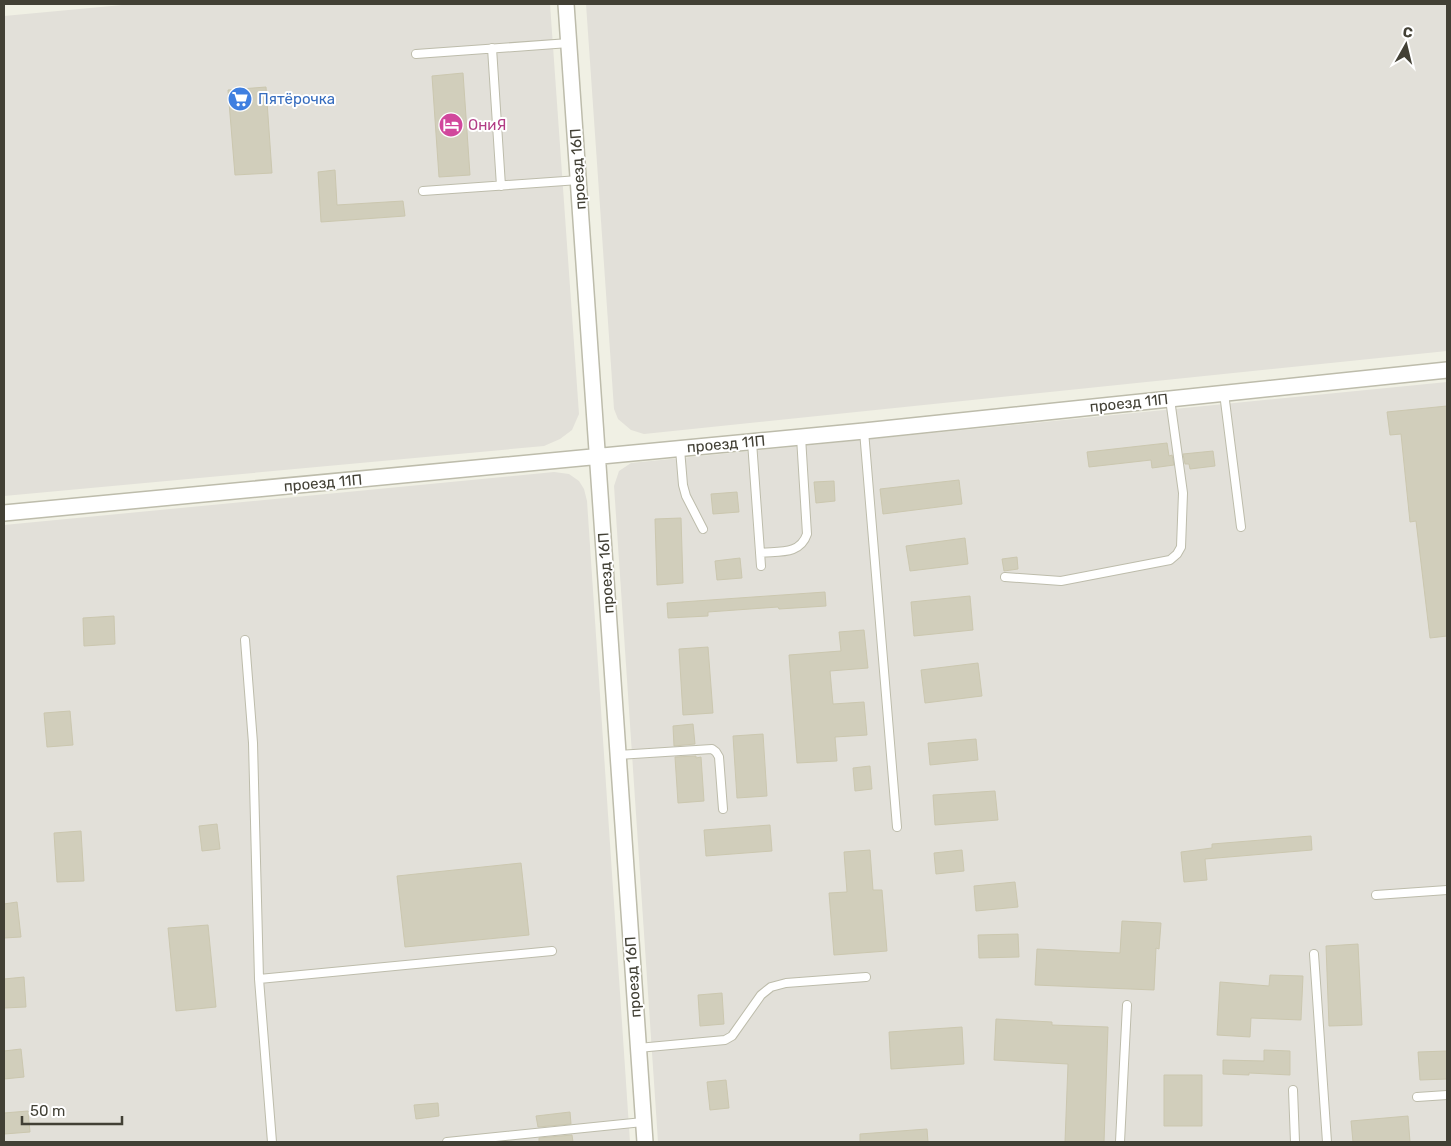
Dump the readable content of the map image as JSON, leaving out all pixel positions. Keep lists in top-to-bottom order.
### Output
{
  "streets": {
    "street": ["проезд 16П", "проезд 11П"]
  },
  "crossings": [
    ["проезд 16П", "проезд 11П"]
  ],
  "places": {
    "supermarket": ["Пятёрочка"],
    "hotel": ["ОниЯ"]
  },
  "scale_bar": "50 m",
  "north": "top"
}
